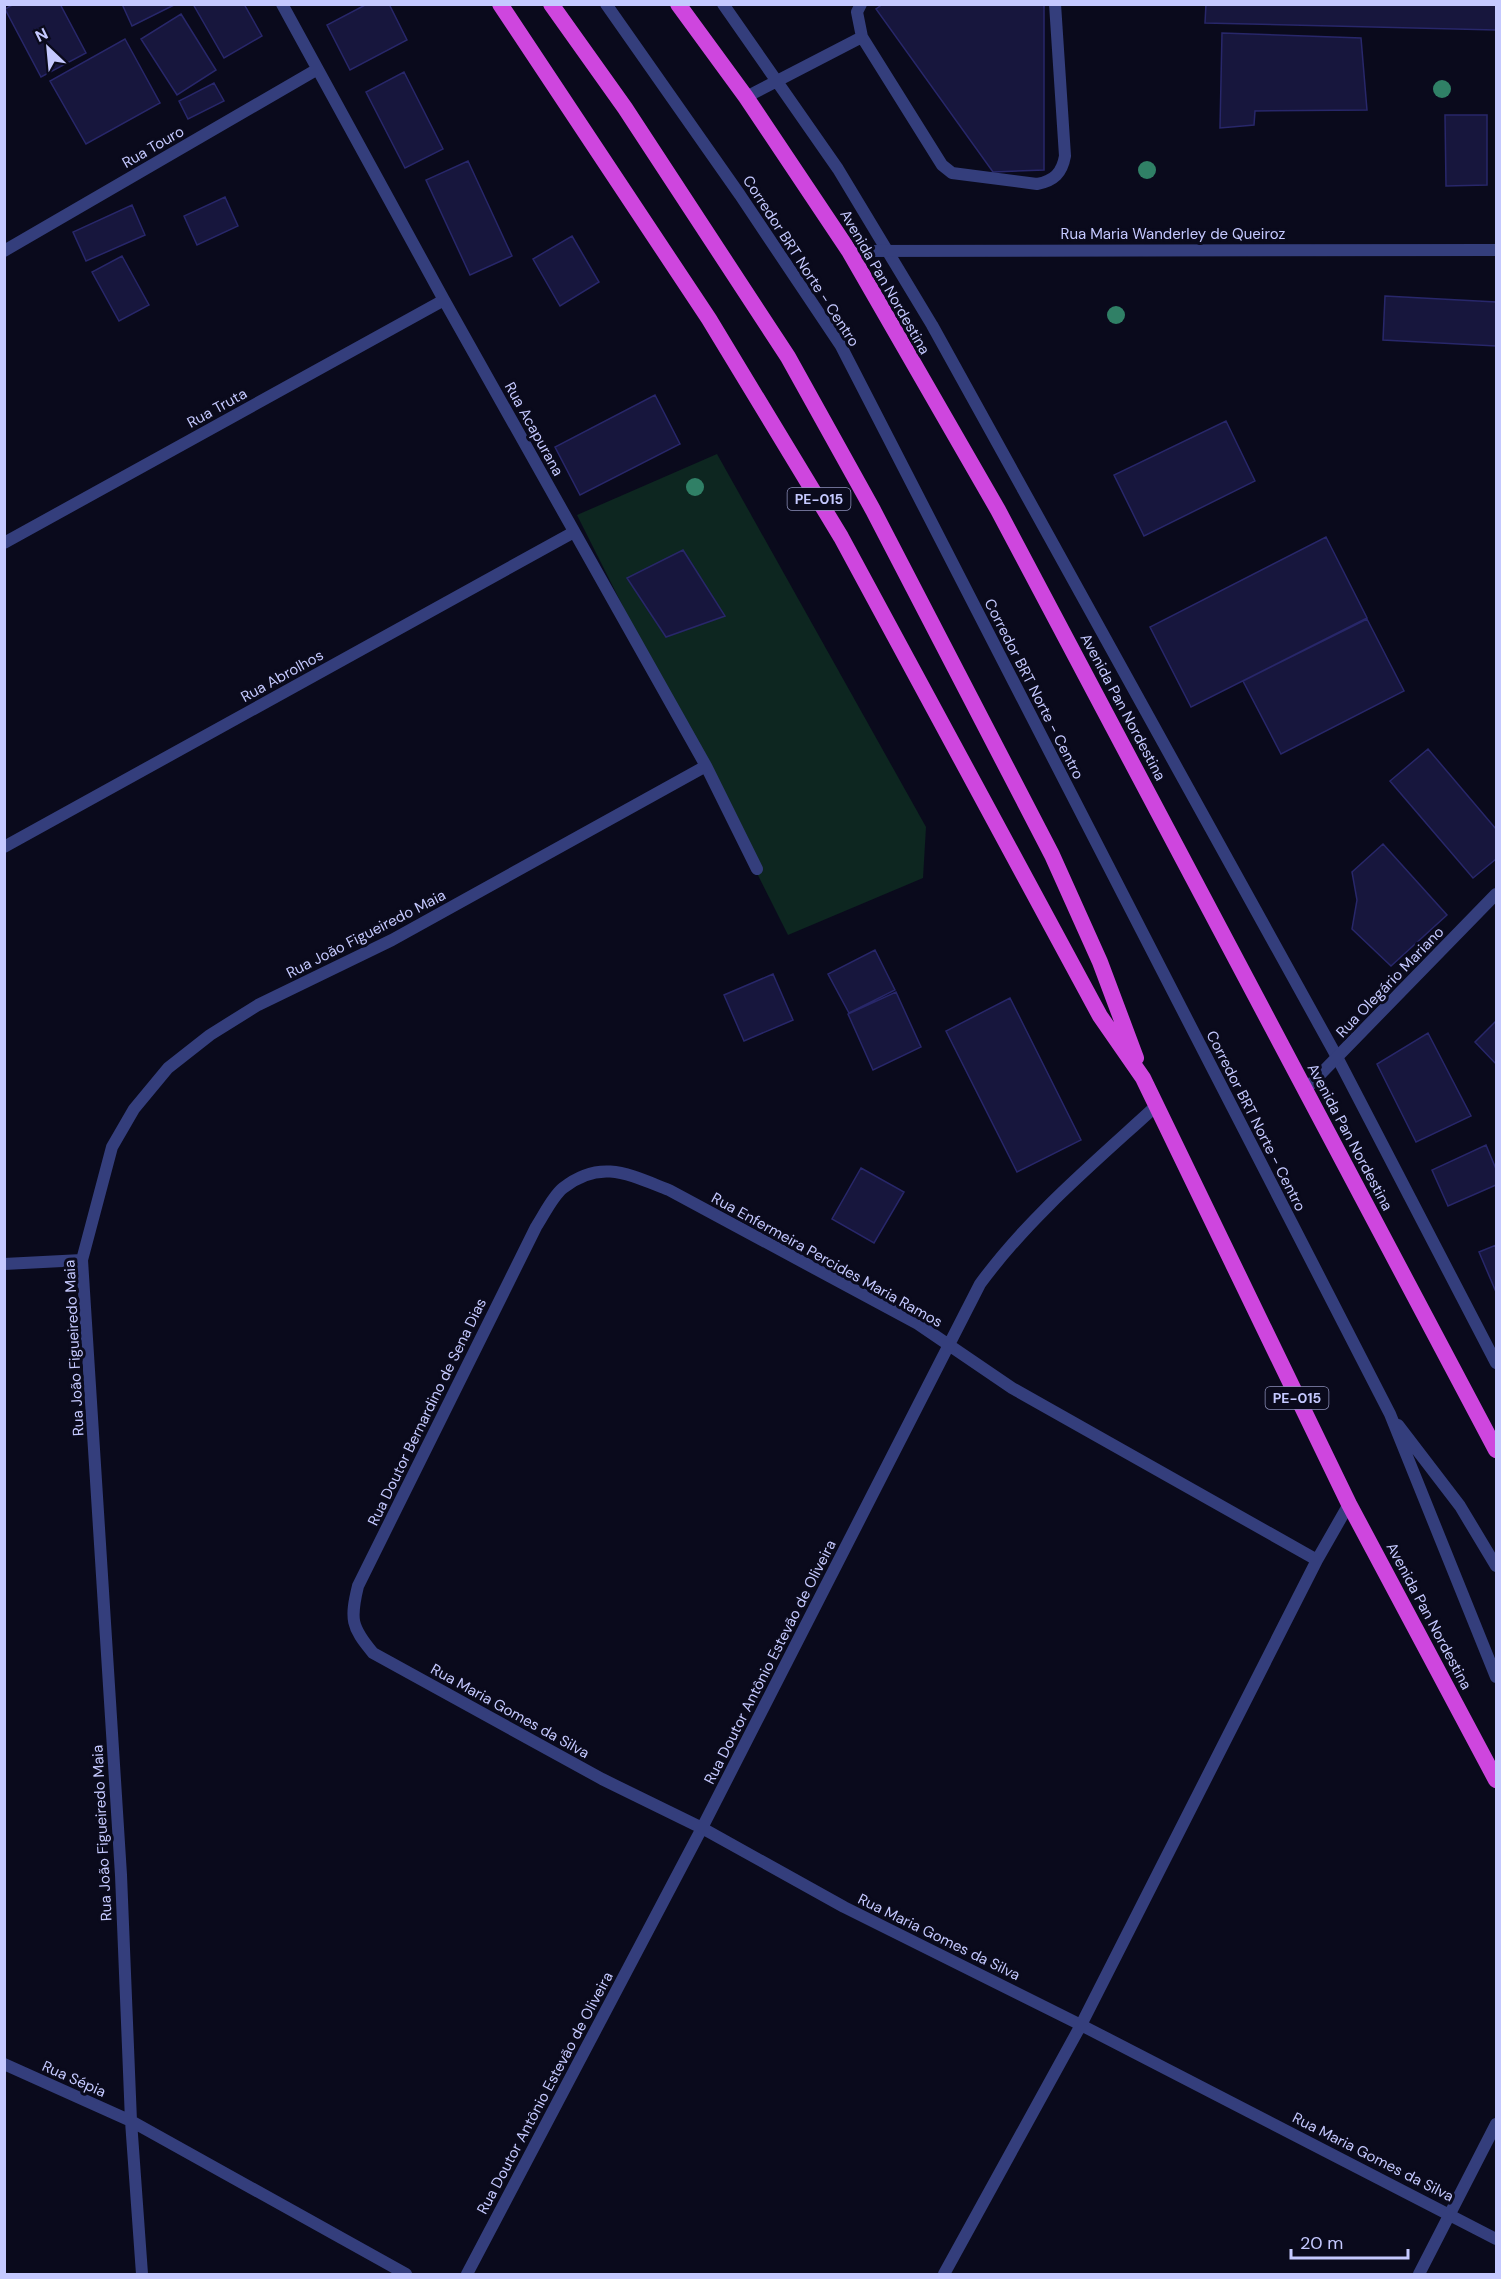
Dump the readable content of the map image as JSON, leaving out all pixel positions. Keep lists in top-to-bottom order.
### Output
{
  "streets": {
    "highway": ["Avenida Pan Nordestina", "PE-015"],
    "street": [
      "Rua Touro",
      "Rua Maria Wanderley de Queiroz",
      "Corredor BRT Norte - Centro",
      "Rua Truta",
      "Rua Acapurana",
      "Rua Abrolhos",
      "Rua João Figueiredo Maia",
      "Rua Olegário Mariano",
      "Rua Enfermeira Percides Maria Ramos",
      "Rua Doutor Bernardino de Sena Dias",
      "Rua Doutor Antônio Estevão de Oliveira",
      "Rua Maria Gomes da Silva",
      "Rua Sépia"
    ]
  },
  "crossings": [
    ["Rua Touro", "Rua Acapurana"],
    ["Rua Maria Wanderley de Queiroz", "Avenida Pan Nordestina"],
    ["Avenida Pan Nordestina", "Rua Olegário Mariano"],
    ["Avenida Pan Nordestina", "Rua Doutor Antônio Estevão de Oliveira"],
    ["Rua Truta", "Rua Acapurana"],
    ["Rua Acapurana", "Rua Abrolhos"],
    ["Rua Acapurana", "Rua João Figueiredo Maia"],
    ["Rua João Figueiredo Maia", "Rua Sépia"],
    ["Rua Enfermeira Percides Maria Ramos", "Rua Doutor Bernardino de Sena Dias"],
    ["Rua Enfermeira Percides Maria Ramos", "Rua Doutor Antônio Estevão de Oliveira"],
    ["Rua Doutor Bernardino de Sena Dias", "Rua Maria Gomes da Silva"],
    ["Rua Doutor Antônio Estevão de Oliveira", "Rua Maria Gomes da Silva"]
  ],
  "scale_bar": "20 m",
  "north": "top left"
}
